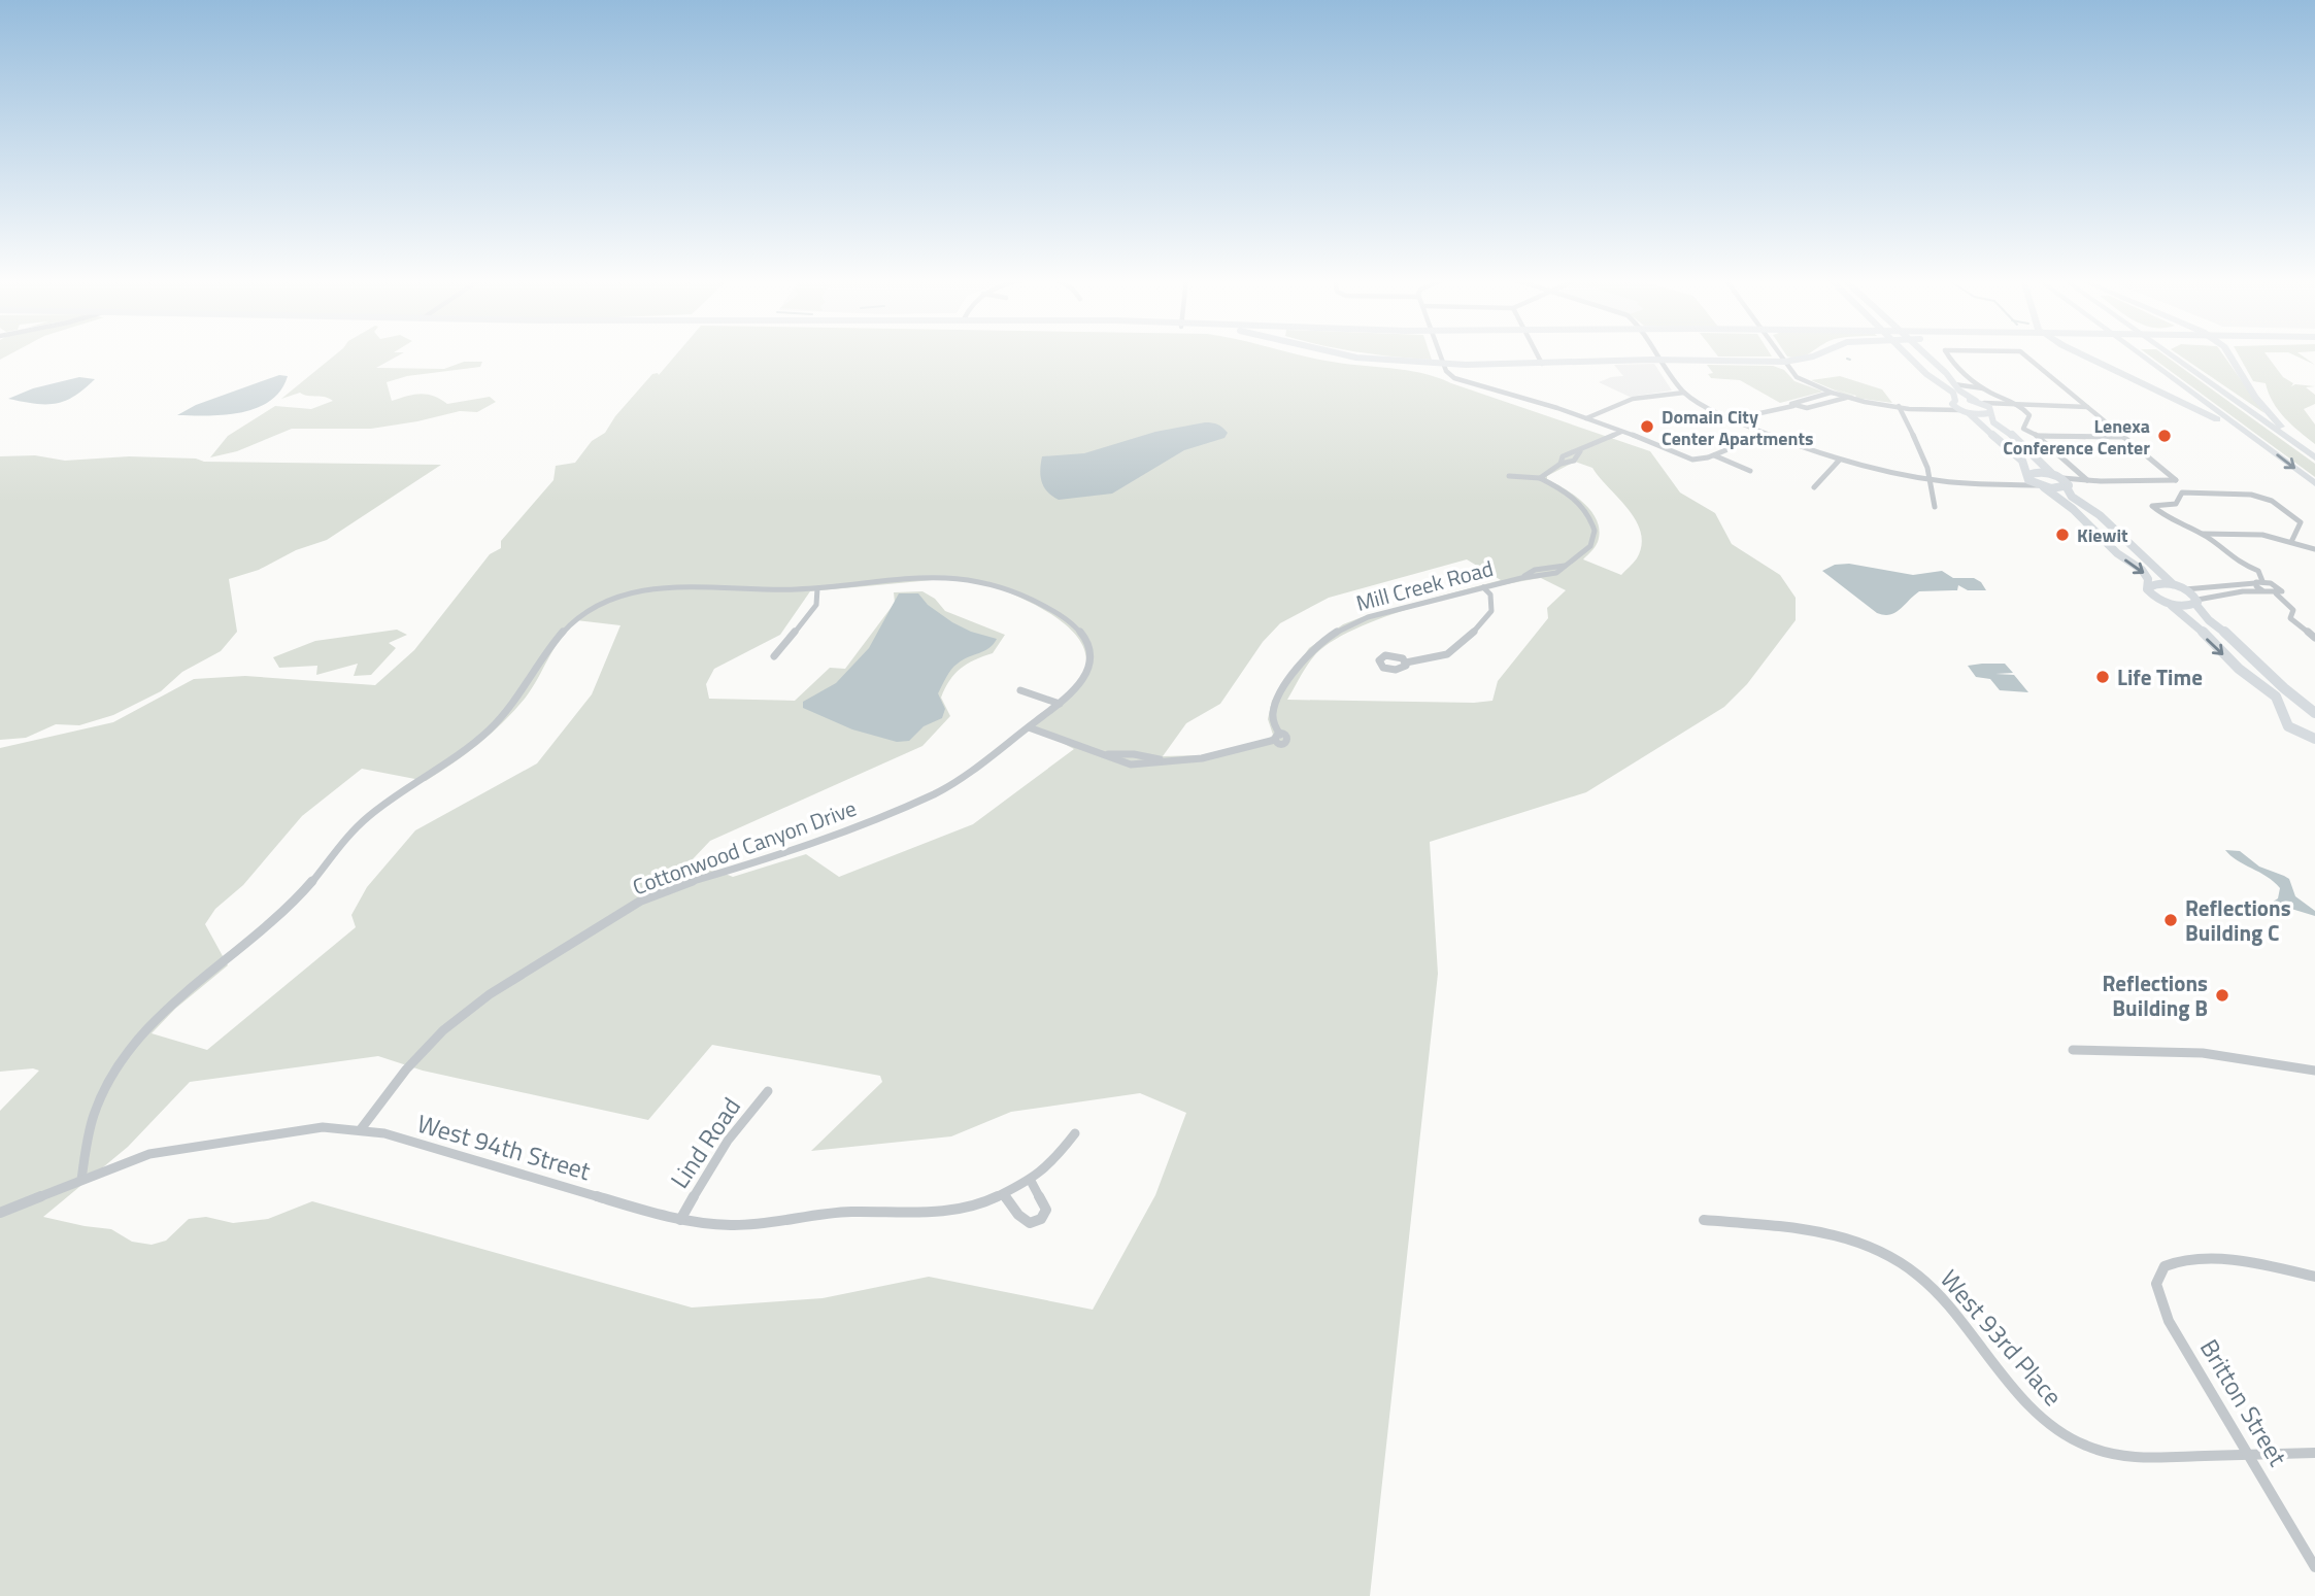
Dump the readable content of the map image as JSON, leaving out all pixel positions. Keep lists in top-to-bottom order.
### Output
{
  "streets": {
    "street": [
      "Mill Creek Road",
      "Cottonwood Canyon Drive",
      "Lind Road",
      "West 94th Street",
      "West 93rd Place",
      "Britton Street"
    ]
  },
  "crossings": [
    ["Mill Creek Road", "Cottonwood Canyon Drive"],
    ["Cottonwood Canyon Drive", "West 94th Street"],
    ["Lind Road", "West 94th Street"],
    ["West 93rd Place", "Britton Street"]
  ],
  "places": [
    "Domain City Center Apartments",
    "Lenexa Conference Center",
    "Kiewit",
    "Life Time",
    "Reflections Building C",
    "Reflections Building B"
  ]
}
